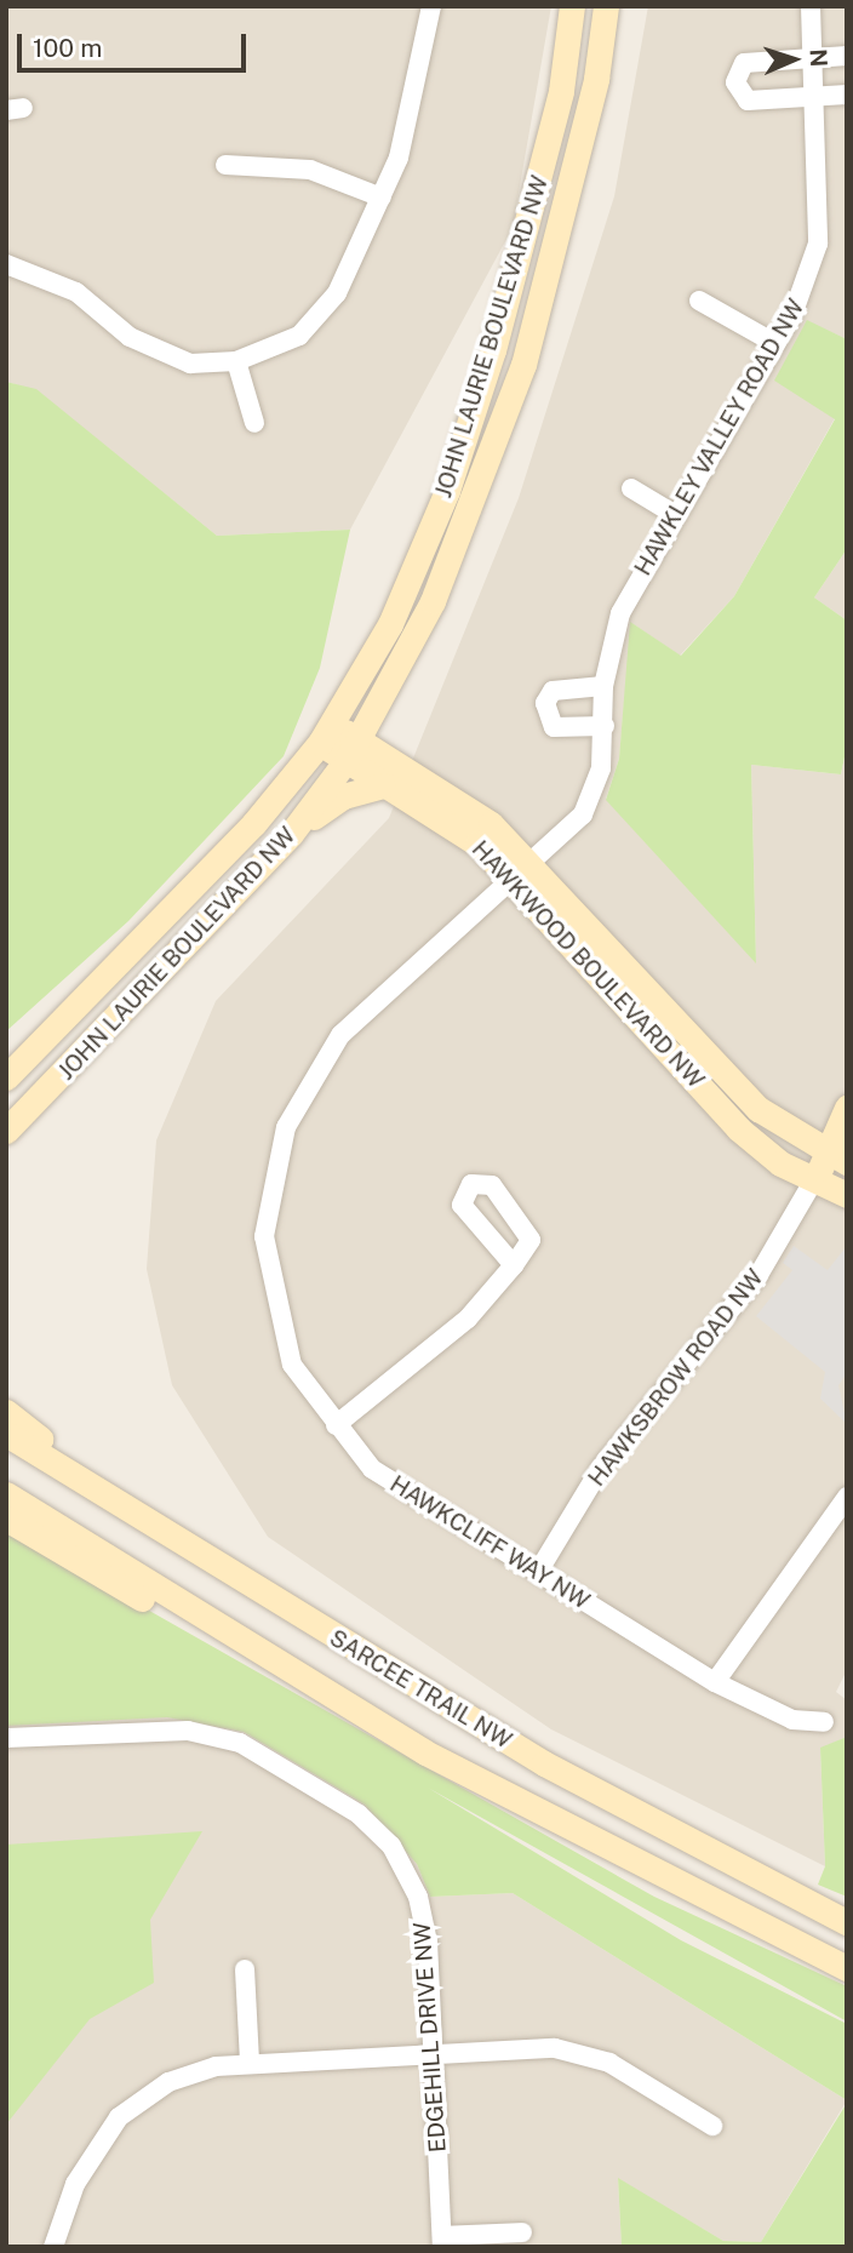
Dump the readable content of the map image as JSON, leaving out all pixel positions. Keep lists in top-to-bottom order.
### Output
{
  "streets": {
    "main road": ["JOHN LAURIE BOULEVARD NW", "HAWKWOOD BOULEVARD NW", "SARCEE TRAIL NW"],
    "street": [
      "HAWKLEY VALLEY ROAD NW",
      "HAWKSBROW ROAD NW",
      "HAWKCLIFF WAY NW",
      "EDGEHILL DRIVE NW"
    ]
  },
  "crossings": [
    ["JOHN LAURIE BOULEVARD NW", "HAWKWOOD BOULEVARD NW"],
    ["HAWKLEY VALLEY ROAD NW", "HAWKWOOD BOULEVARD NW"],
    ["HAWKLEY VALLEY ROAD NW", "HAWKCLIFF WAY NW"],
    ["HAWKWOOD BOULEVARD NW", "HAWKSBROW ROAD NW"],
    ["HAWKWOOD BOULEVARD NW", "HAWKCLIFF WAY NW"],
    ["HAWKSBROW ROAD NW", "HAWKCLIFF WAY NW"]
  ],
  "scale_bar": "100 m",
  "north": "right"
}
